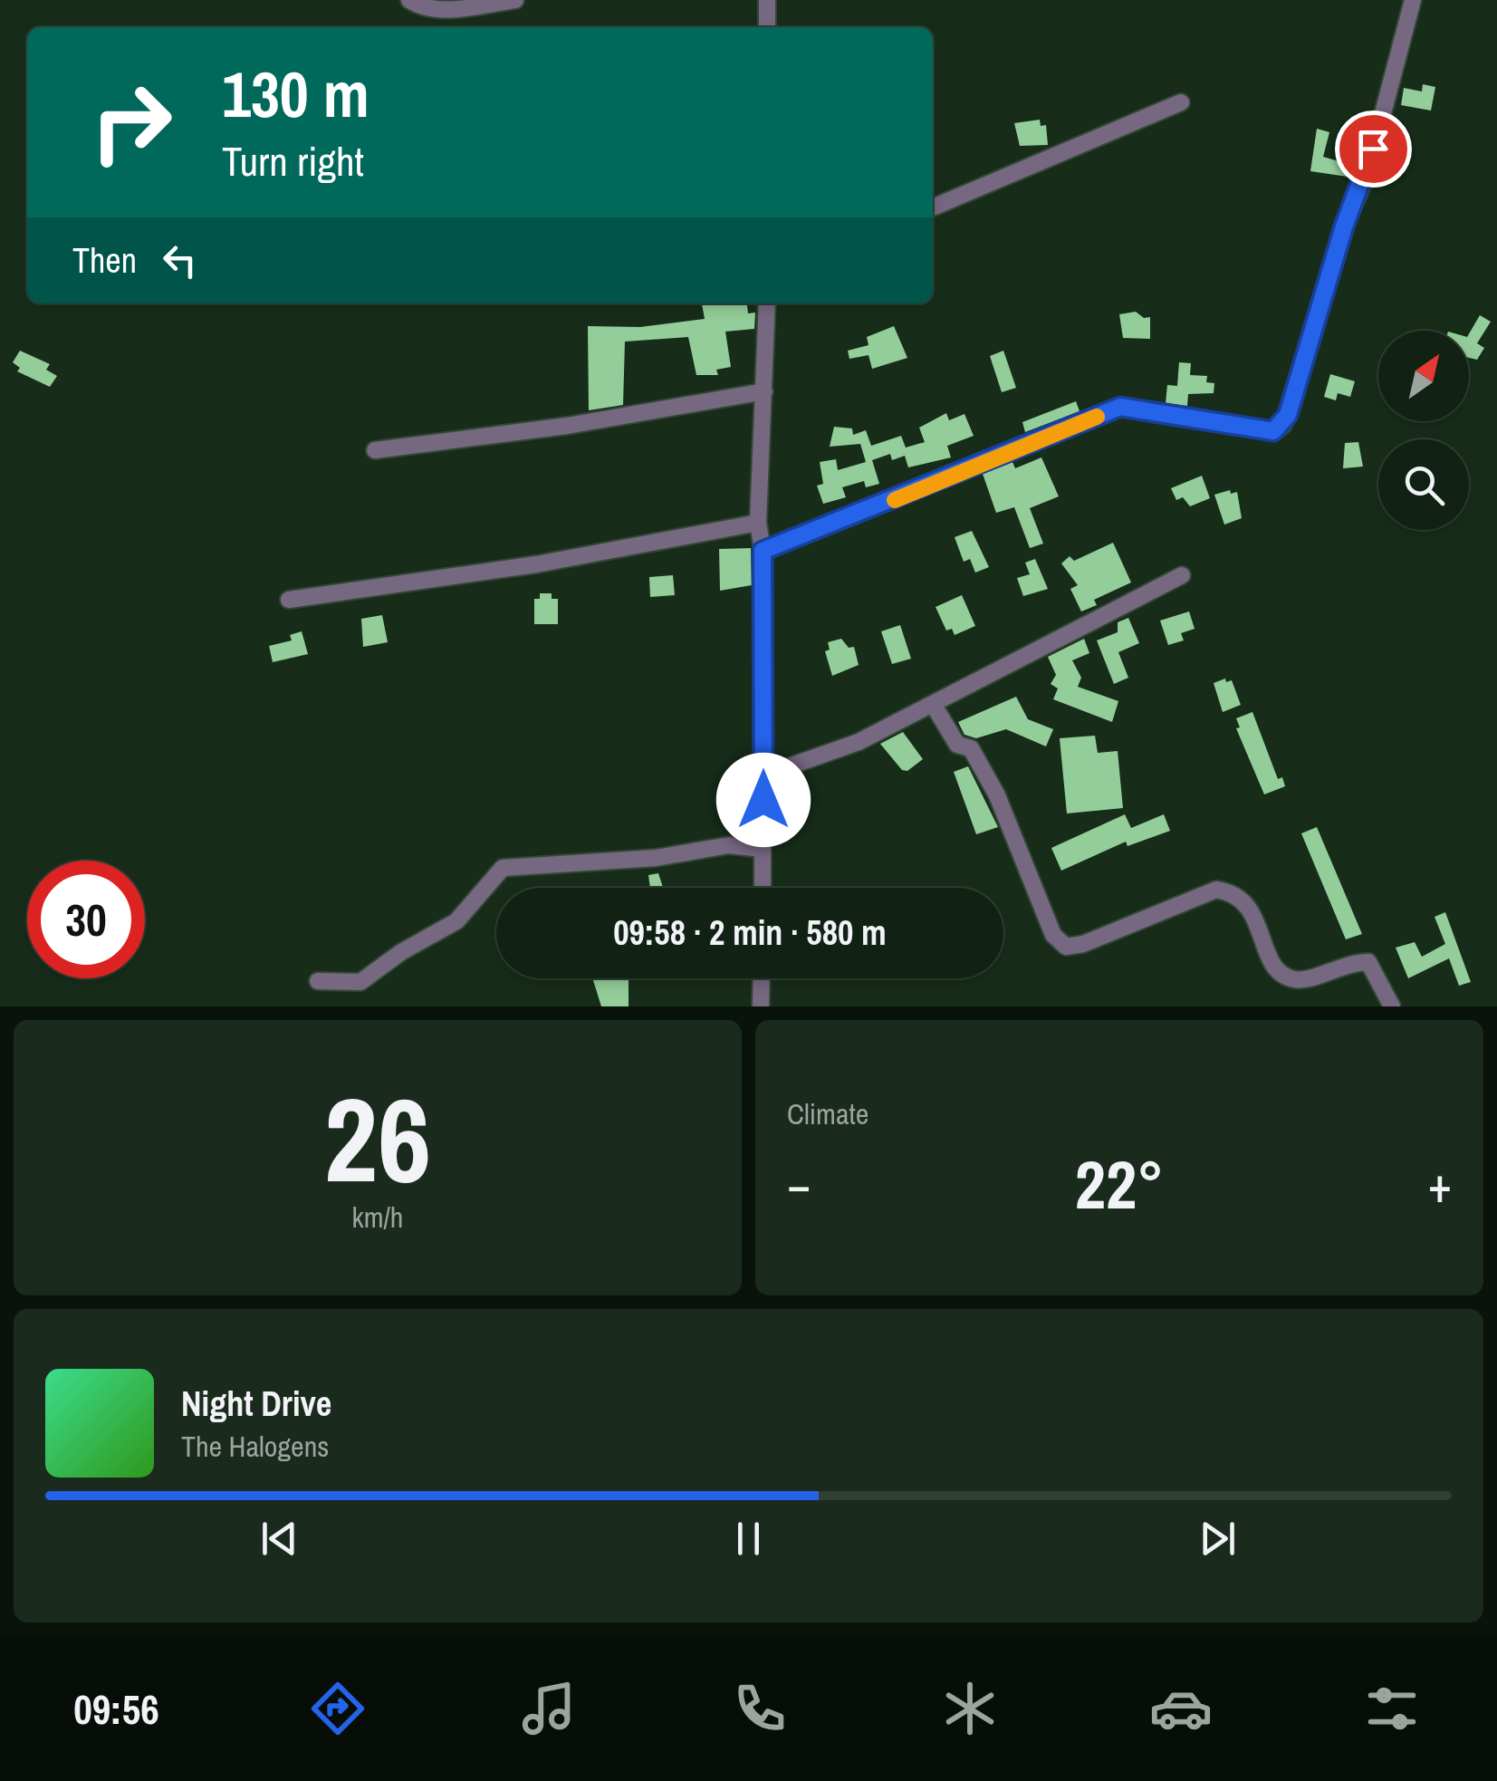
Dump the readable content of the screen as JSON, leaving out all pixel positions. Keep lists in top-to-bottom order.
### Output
{
  "north": "top right",
  "page": {
    "turn": ["130 m", "Turn right"],
    "then": "Then",
    "limit": "30",
    "trip": "09:58 · 2 min · 580 m",
    "tile": [
      ["26", "km/h"],
      "Climate"
    ],
    "heat": ["−", "22°", "+"],
    "song": ["Night Drive", "The Halogens"],
    "tabs": "09:56"
  }
}
